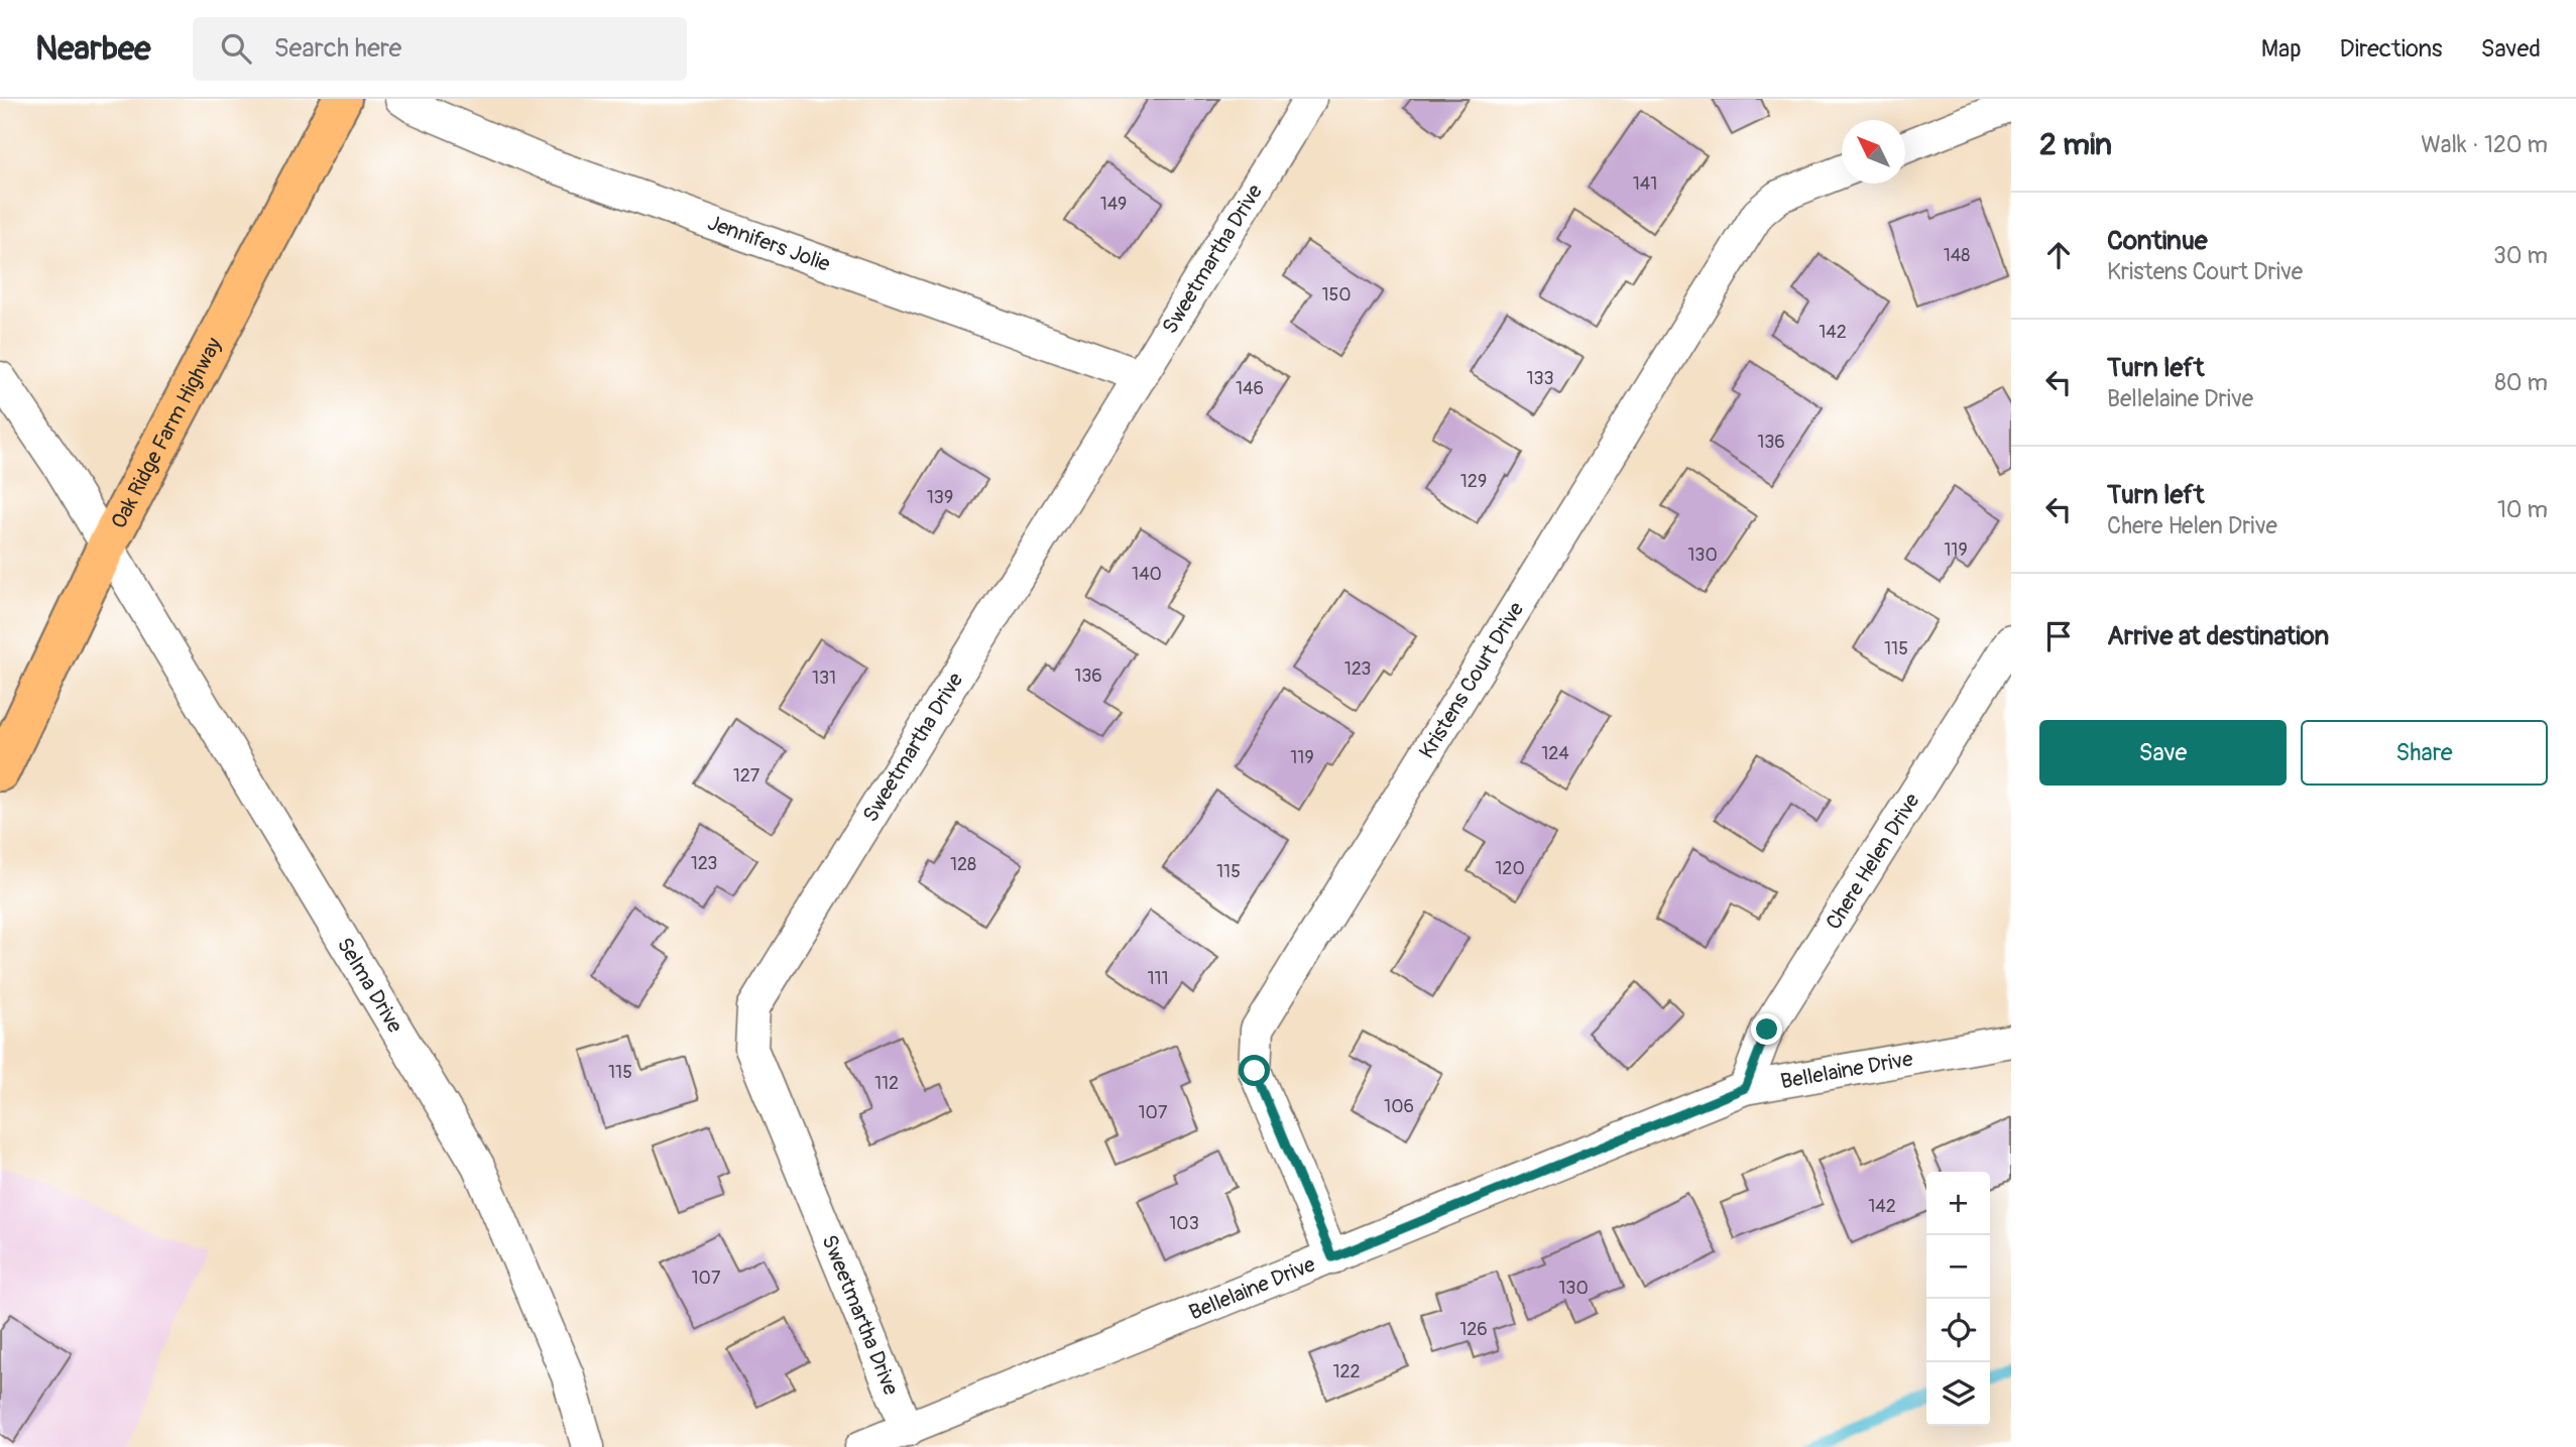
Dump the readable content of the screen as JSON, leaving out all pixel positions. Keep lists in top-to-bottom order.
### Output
{
  "streets": {
    "main road": ["Oak Ridge Farm Highway"],
    "street": [
      "Jennifers Jolie",
      "Sweetmartha Drive",
      "Kristens Court Drive",
      "Chere Helen Drive",
      "Selma Drive",
      "Bellelaine Drive"
    ]
  },
  "crossings": [
    ["Jennifers Jolie", "Sweetmartha Drive"],
    ["Sweetmartha Drive", "Bellelaine Drive"],
    ["Oak Ridge Farm Highway", "Selma Drive"],
    ["Kristens Court Drive", "Bellelaine Drive"],
    ["Chere Helen Drive", "Bellelaine Drive"]
  ],
  "house_numbers": [
    "141",
    "149",
    "148",
    "150",
    "142",
    "133",
    "146",
    "136",
    "129",
    "139",
    "119",
    "130",
    "140",
    "115",
    "123",
    "136",
    "131",
    "124",
    "119",
    "127",
    "123",
    "128",
    "120",
    "115",
    "111",
    "115",
    "112",
    "106",
    "107",
    "142",
    "103",
    "107",
    "130",
    "126",
    "122"
  ],
  "north": "top left",
  "page": {
    "header": "Nearbee",
    "search": "Search here",
    "nav": ["Map", "Directions", "Saved"],
    "heading": ["2 min", "Walk · 120 m"],
    "list": [
      ["Continue", "Kristens Court Drive", "30 m"],
      ["Turn left", "Bellelaine Drive", "80 m"],
      ["Turn left", "Chere Helen Drive", "10 m"],
      "Arrive at destination"
    ],
    "buttons": ["Save", "Share"],
    "map_buttons": ["+", "−"]
  }
}
